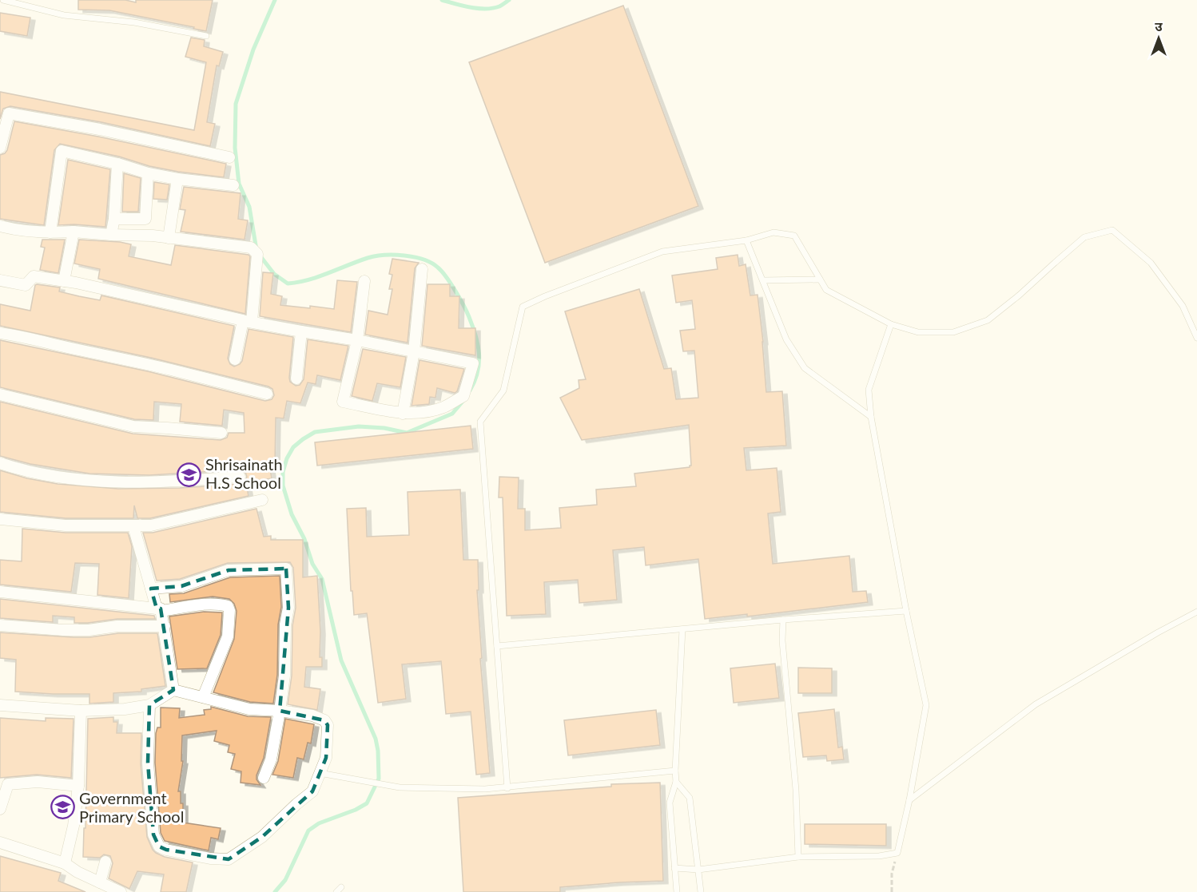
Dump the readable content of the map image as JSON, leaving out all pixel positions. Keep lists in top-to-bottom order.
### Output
{
  "places": {
    "school or university": ["Shrisainath H.S School", "Government Primary School"]
  },
  "north": "top"
}
